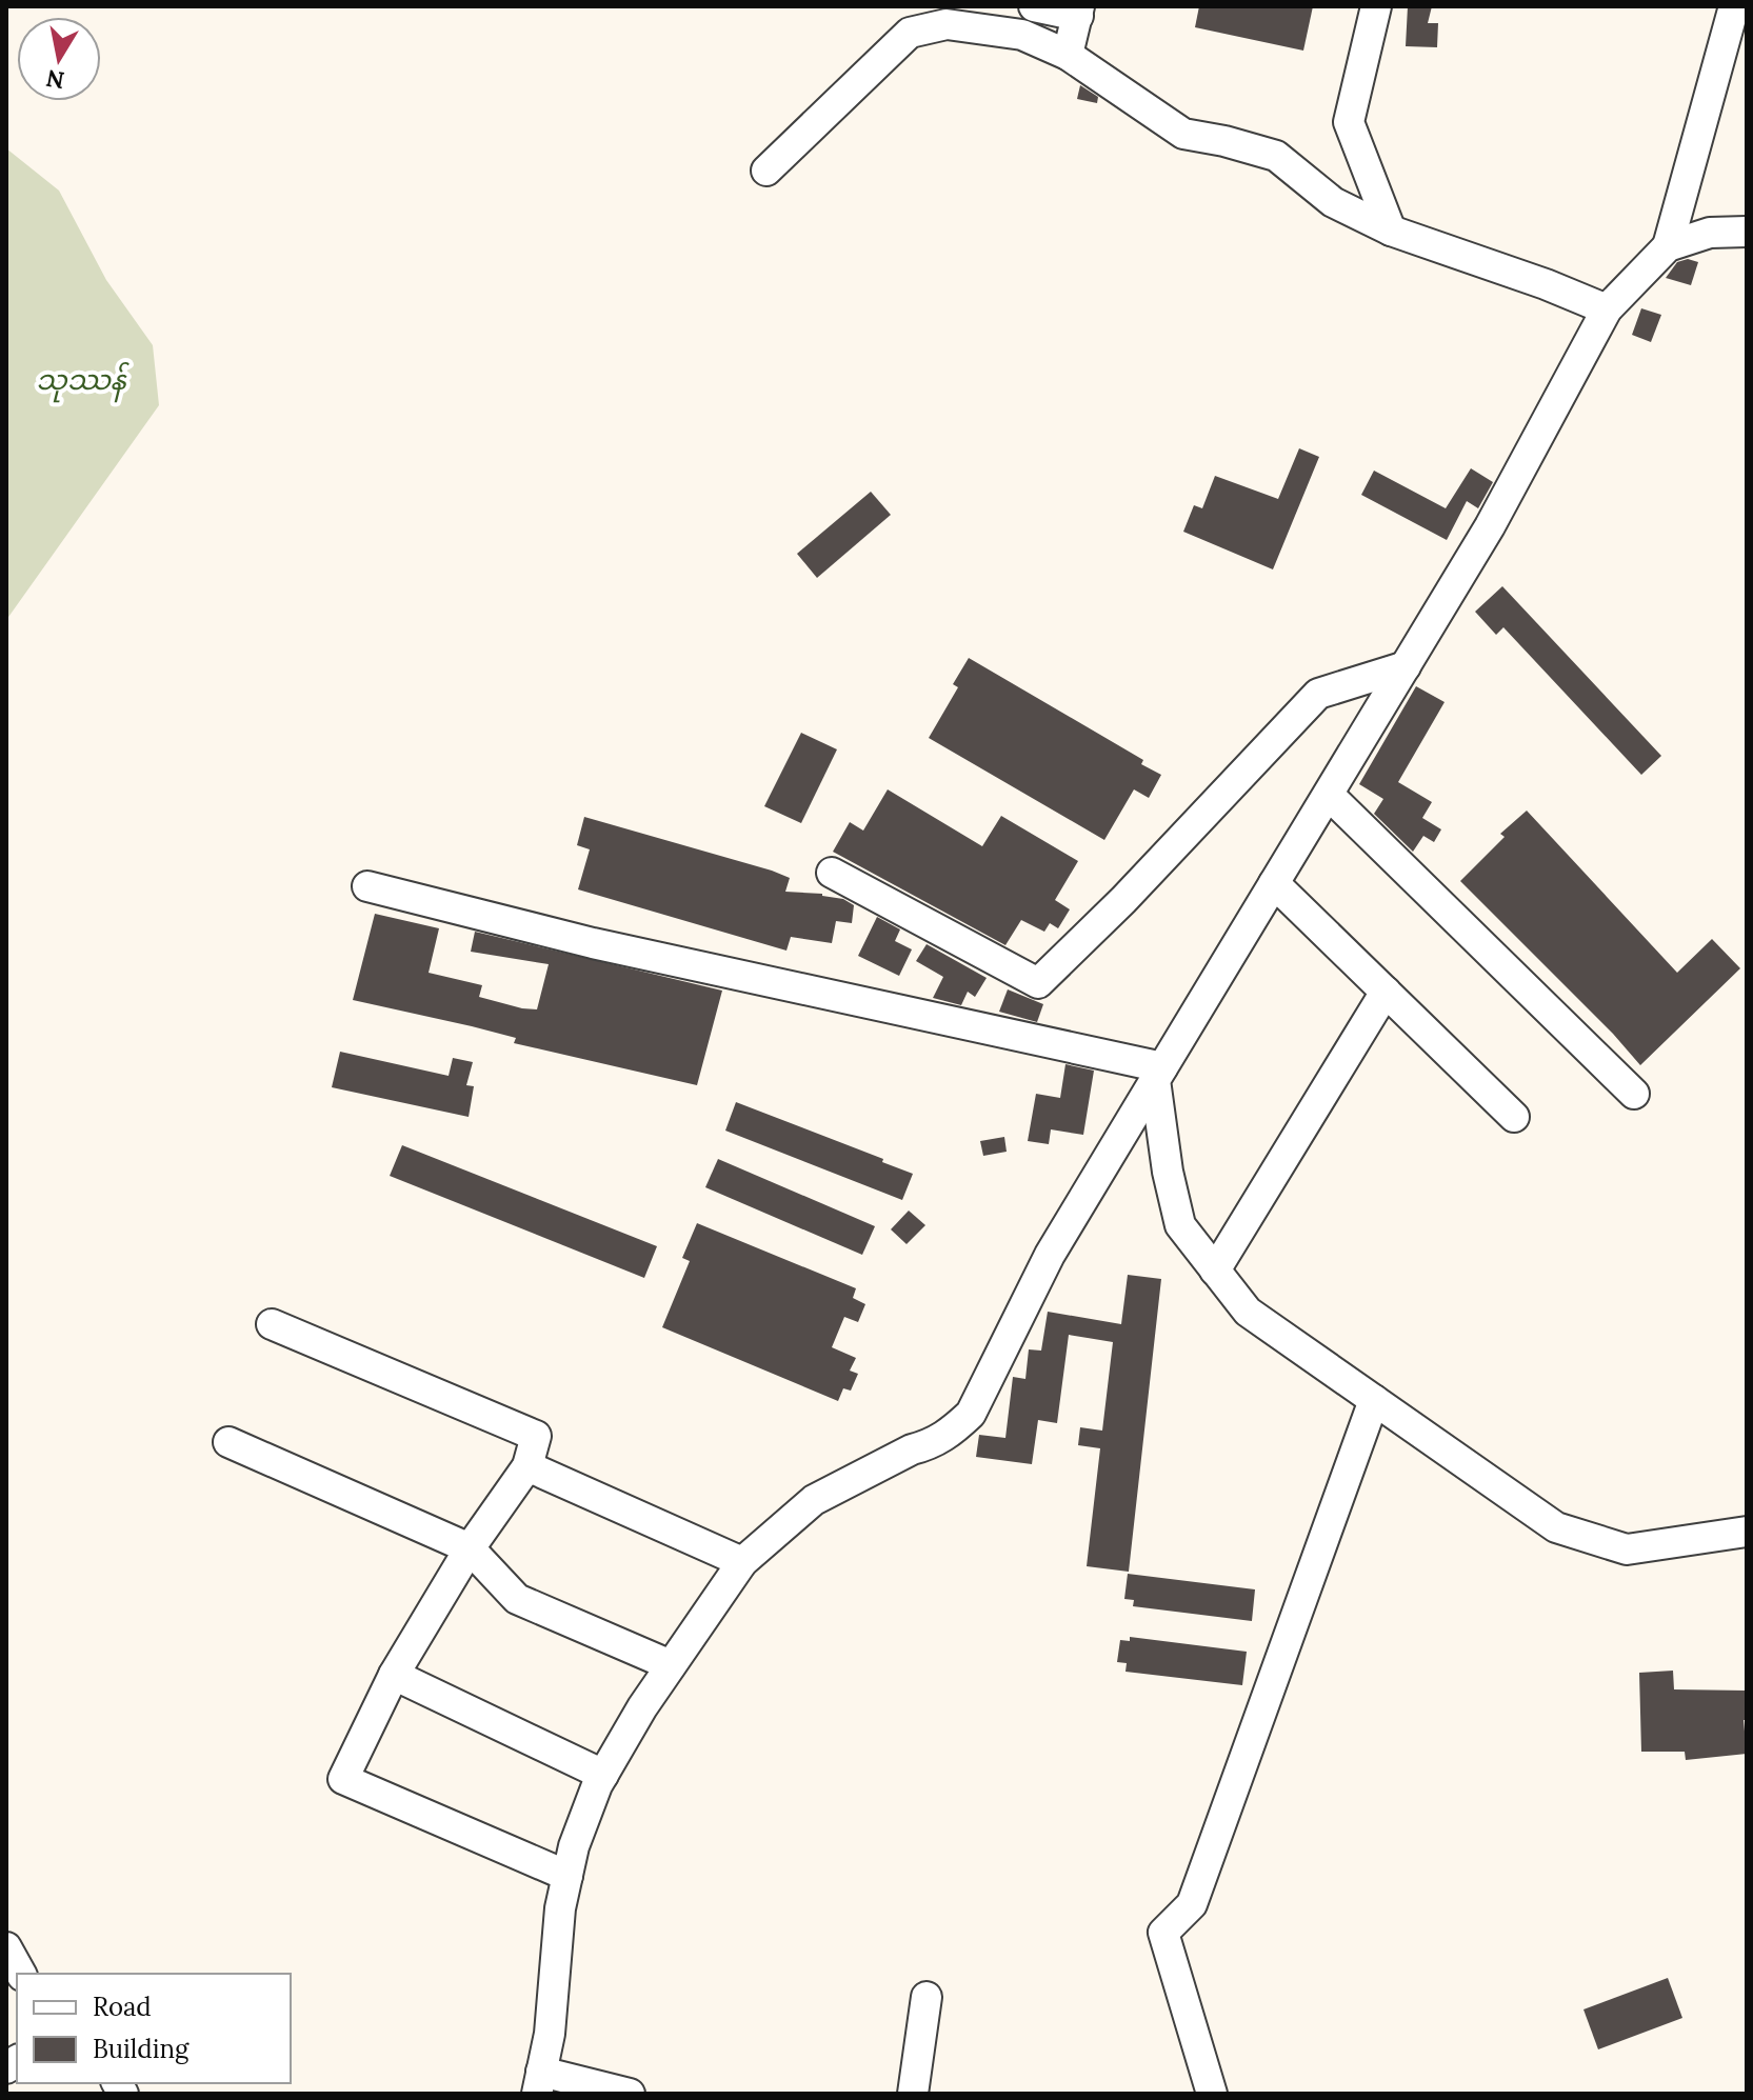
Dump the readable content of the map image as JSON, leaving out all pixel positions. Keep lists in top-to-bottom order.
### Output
{
  "parks": ["သုဿန်"],
  "legend": ["Road", "Building"],
  "north": "bottom"
}
